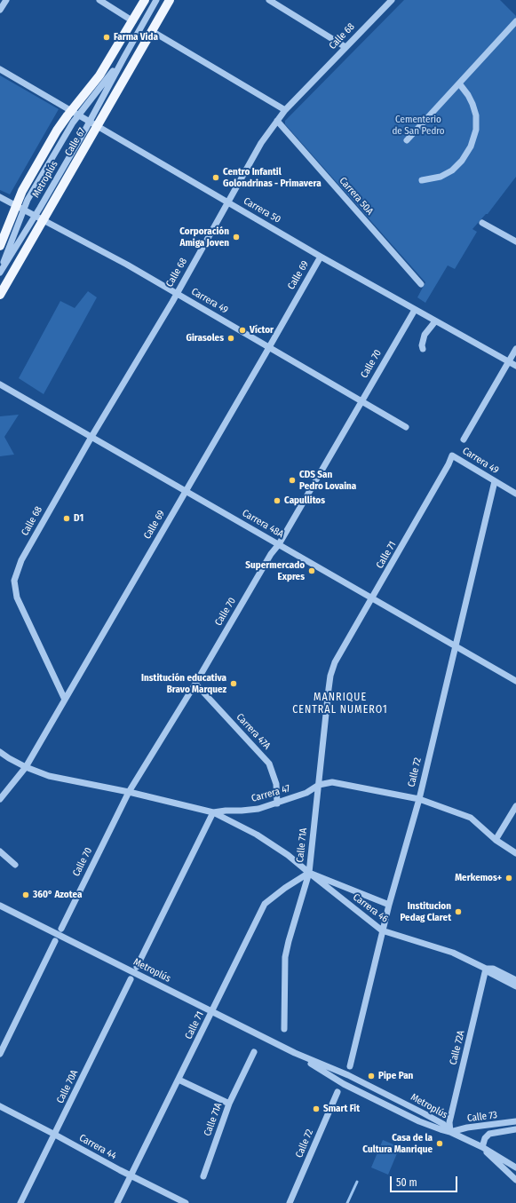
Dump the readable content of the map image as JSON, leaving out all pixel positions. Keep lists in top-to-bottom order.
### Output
{
  "streets": {
    "main road": ["Calle 67"],
    "street": [
      "Calle 68",
      "Metroplús",
      "Carrera 50A",
      "Carrera 50",
      "Calle 69",
      "Carrera 49",
      "Calle 70",
      "Carrera 48A",
      "Calle 71",
      "Carrera 47A",
      "Calle 72",
      "Carrera 47",
      "Calle 71A",
      "Carrera 46",
      "Calle 72A",
      "Calle 70A",
      "Calle 73",
      "Carrera 44"
    ]
  },
  "crossings": [
    ["Calle 68", "Carrera 50A"],
    ["Calle 68", "Carrera 50"],
    ["Calle 68", "Calle 69"],
    ["Calle 68", "Carrera 49"],
    ["Calle 68", "Carrera 48A"],
    ["Calle 67", "Carrera 50"],
    ["Calle 67", "Carrera 49"],
    ["Metroplús", "Calle 71"],
    ["Metroplús", "Calle 72A"],
    ["Metroplús", "Calle 73"],
    ["Carrera 50", "Calle 69"],
    ["Carrera 50", "Calle 70"],
    ["Calle 69", "Carrera 49"],
    ["Calle 69", "Carrera 48A"],
    ["Calle 69", "Carrera 47"],
    ["Carrera 49", "Calle 70"],
    ["Carrera 49", "Calle 71"],
    ["Carrera 49", "Calle 72"],
    ["Calle 70", "Carrera 48A"],
    ["Calle 70", "Carrera 47A"],
    ["Calle 70", "Carrera 47"],
    ["Carrera 48A", "Calle 71"],
    ["Carrera 48A", "Calle 72"],
    ["Calle 71", "Calle 71A"],
    ["Calle 71", "Carrera 46"],
    ["Calle 71", "Carrera 44"],
    ["Carrera 47A", "Carrera 47"],
    ["Calle 72", "Carrera 47"],
    ["Calle 72", "Carrera 46"],
    ["Carrera 47", "Calle 71A"],
    ["Carrera 47", "Carrera 46"],
    ["Calle 71A", "Carrera 46"],
    ["Carrera 46", "Calle 72A"],
    ["Calle 72A", "Calle 73"],
    ["Calle 70A", "Carrera 44"]
  ],
  "districts": ["MANRIQUE CENTRAL NUMERO1"],
  "parks": ["Cementerio de San Pedro"],
  "places": [
    "Farma Vida",
    "Centro Infantil Golondrinas - Primavera",
    "Corporación Amiga Joven",
    "Víctor",
    "Girasoles",
    "CDS San Pedro Lovaina",
    "Capullitos",
    "D1",
    "Supermercado Expres",
    "Institución educativa Bravo Marquez",
    "Merkemos+",
    "360° Azotea",
    "Institucion Pedag Claret",
    "Pipe Pan",
    "Smart Fit",
    "Casa de la Cultura Manrique"
  ],
  "scale_bar": "50 m"
}
